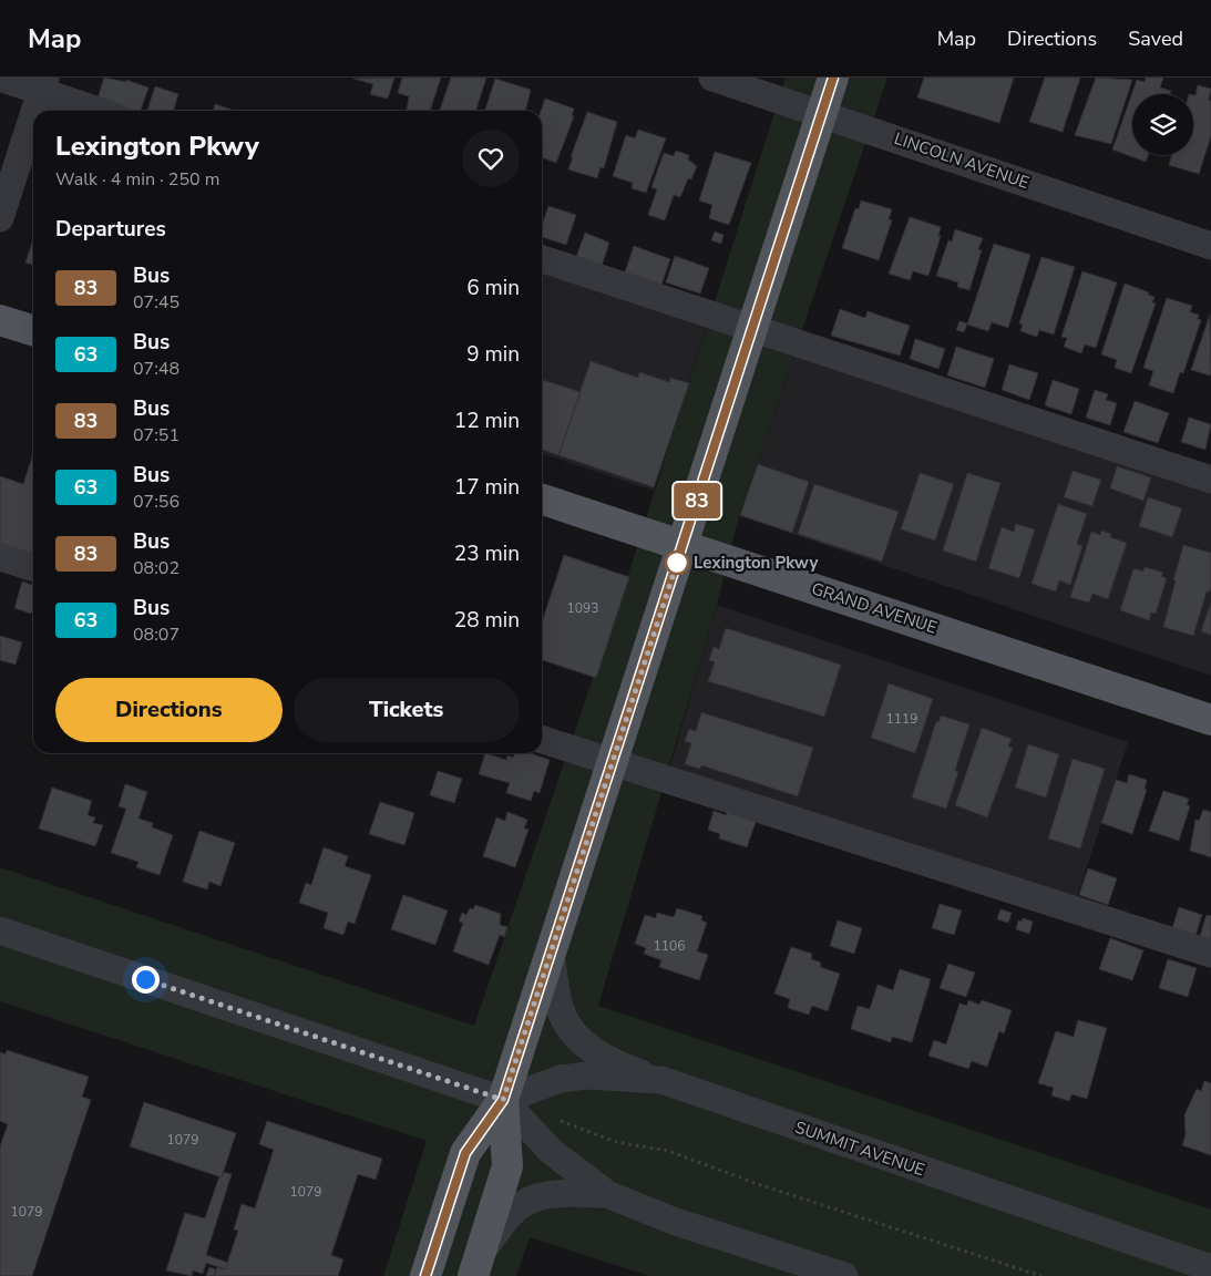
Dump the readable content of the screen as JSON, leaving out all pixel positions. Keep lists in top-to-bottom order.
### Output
{
  "streets": {
    "main road": ["GRAND AVENUE"],
    "street": ["LINCOLN AVENUE", "SUMMIT AVENUE"]
  },
  "places": ["Lexington Pkwy"],
  "lines": ["bus line 83"],
  "house_numbers": [
    "1093",
    "1119",
    "1106",
    "1079",
    "1079",
    "1079"
  ],
  "page": {
    "header": "Map",
    "nav": ["Map", "Directions", "Saved"],
    "on_map": "83",
    "heading": [
      ["Lexington Pkwy", "Walk · 4 min · 250 m"],
      "Departures"
    ],
    "list": [
      {
        "mark": "83",
        "name": "Bus",
        "note": "07:45",
        "value": "6 min"
      },
      {
        "mark": "63",
        "name": "Bus",
        "note": "07:48",
        "value": "9 min"
      },
      {
        "mark": "83",
        "name": "Bus",
        "note": "07:51",
        "value": "12 min"
      },
      {
        "mark": "63",
        "name": "Bus",
        "note": "07:56",
        "value": "17 min"
      },
      {
        "mark": "83",
        "name": "Bus",
        "note": "08:02",
        "value": "23 min"
      },
      {
        "mark": "63",
        "name": "Bus",
        "note": "08:07",
        "value": "28 min"
      }
    ],
    "buttons": ["Directions", "Tickets"]
  }
}
